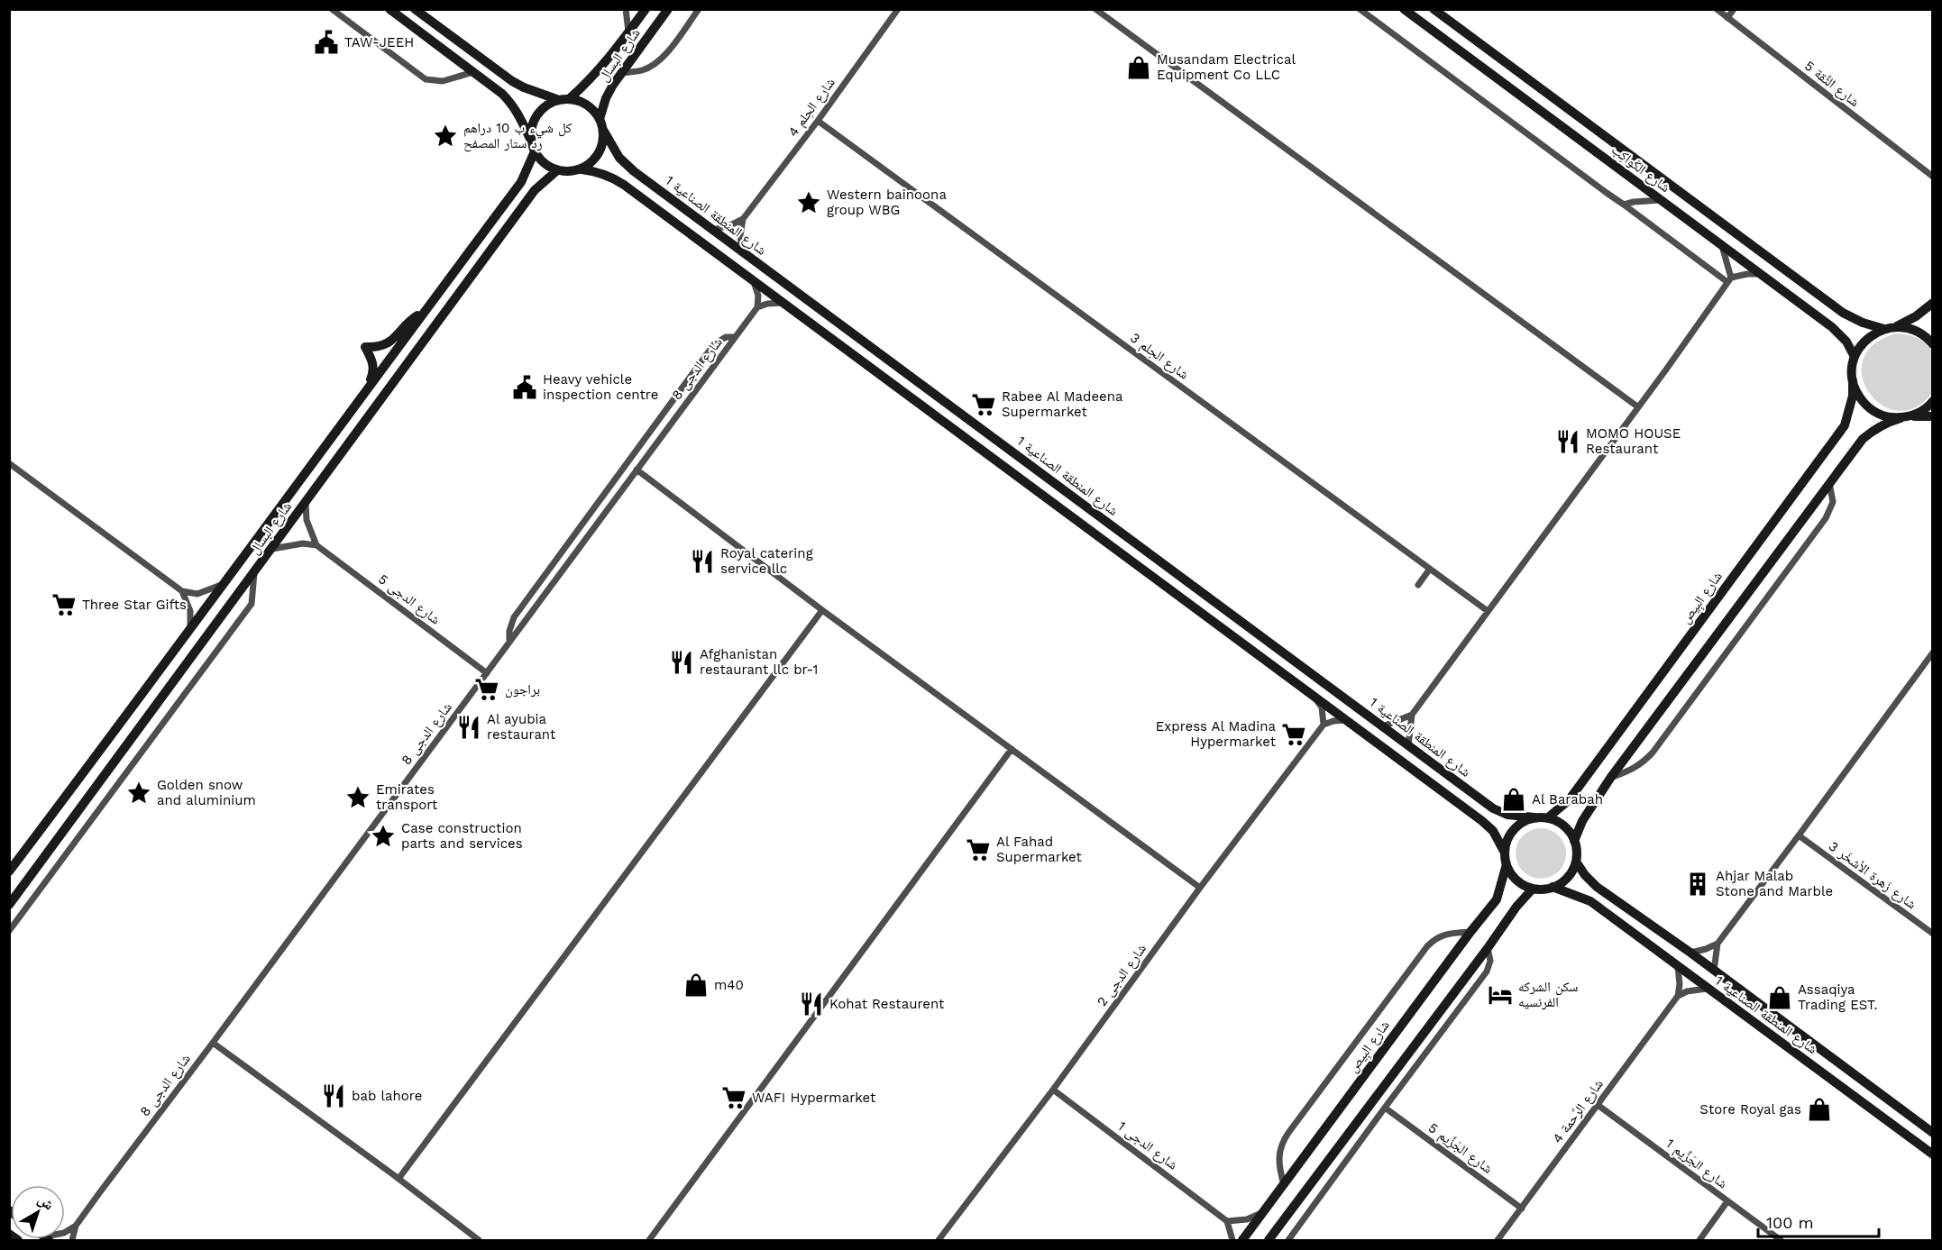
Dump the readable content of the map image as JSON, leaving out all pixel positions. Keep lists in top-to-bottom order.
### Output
{
  "streets": {
    "street": [
      "شارع البسال",
      "شارع الثِّقة 5",
      "شارع الحِلم 4",
      "شارع الكَواكِب",
      "شارع المنطقة الصناعية 1",
      "شارع الحِلم 3",
      "شارع الدجى 8",
      "شارع البِيص",
      "شارع الدجى 5",
      "شارع زَهرة الأشخَر 3",
      "شارع الدجى 2",
      "شارع الرَّحمة 4",
      "شارع الدجى 1",
      "شارع الجَزِّيم 5",
      "شارع الجَزِّيم 1"
    ]
  },
  "crossings": [
    ["شارع البسال", "شارع المنطقة الصناعية 1"],
    ["شارع الحِلم 4", "شارع الحِلم 3"],
    ["شارع الكَواكِب", "شارع البِيص"],
    ["شارع المنطقة الصناعية 1", "شارع البِيص"],
    ["شارع الدجى 8", "شارع الدجى 5"],
    ["شارع الدجى 2", "شارع الدجى 1"],
    ["شارع الرَّحمة 4", "شارع الجَزِّيم 5"],
    ["شارع الرَّحمة 4", "شارع الجَزِّيم 1"]
  ],
  "places": {
    "public building": ["TAW-JEEH", "Heavy vehicle inspection centre"],
    "shop": [
      "Musandam Electrical Equipment Co LLC",
      "Al Barabah",
      "m40",
      "Assaqiya Trading EST.",
      "Store Royal gas"
    ],
    "place": [
      "كل شيء ب 10 دراهم رد ستار المصفح",
      "Western bainoona group WBG",
      "Golden snow and aluminium",
      "Emirates transport",
      "Case construction parts and services"
    ],
    "supermarket": [
      "Rabee Al Madeena Supermarket",
      "Three Star Gifts",
      "براجون",
      "Express Al Madina Hypermarket",
      "Al Fahad Supermarket",
      "WAFI Hypermarket"
    ],
    "restaurant": [
      "MOMO HOUSE Restaurant",
      "Royal catering service llc",
      "Afghanistan restaurant llc br-1",
      "Al ayubia restaurant",
      "Kohat Restaurent",
      "bab lahore"
    ],
    "building": ["Ahjar Malab Stone and Marble"],
    "hotel": ["سكن الشركه الفرنسيه"]
  },
  "scale_bar": "100 m",
  "north": "top right"
}
